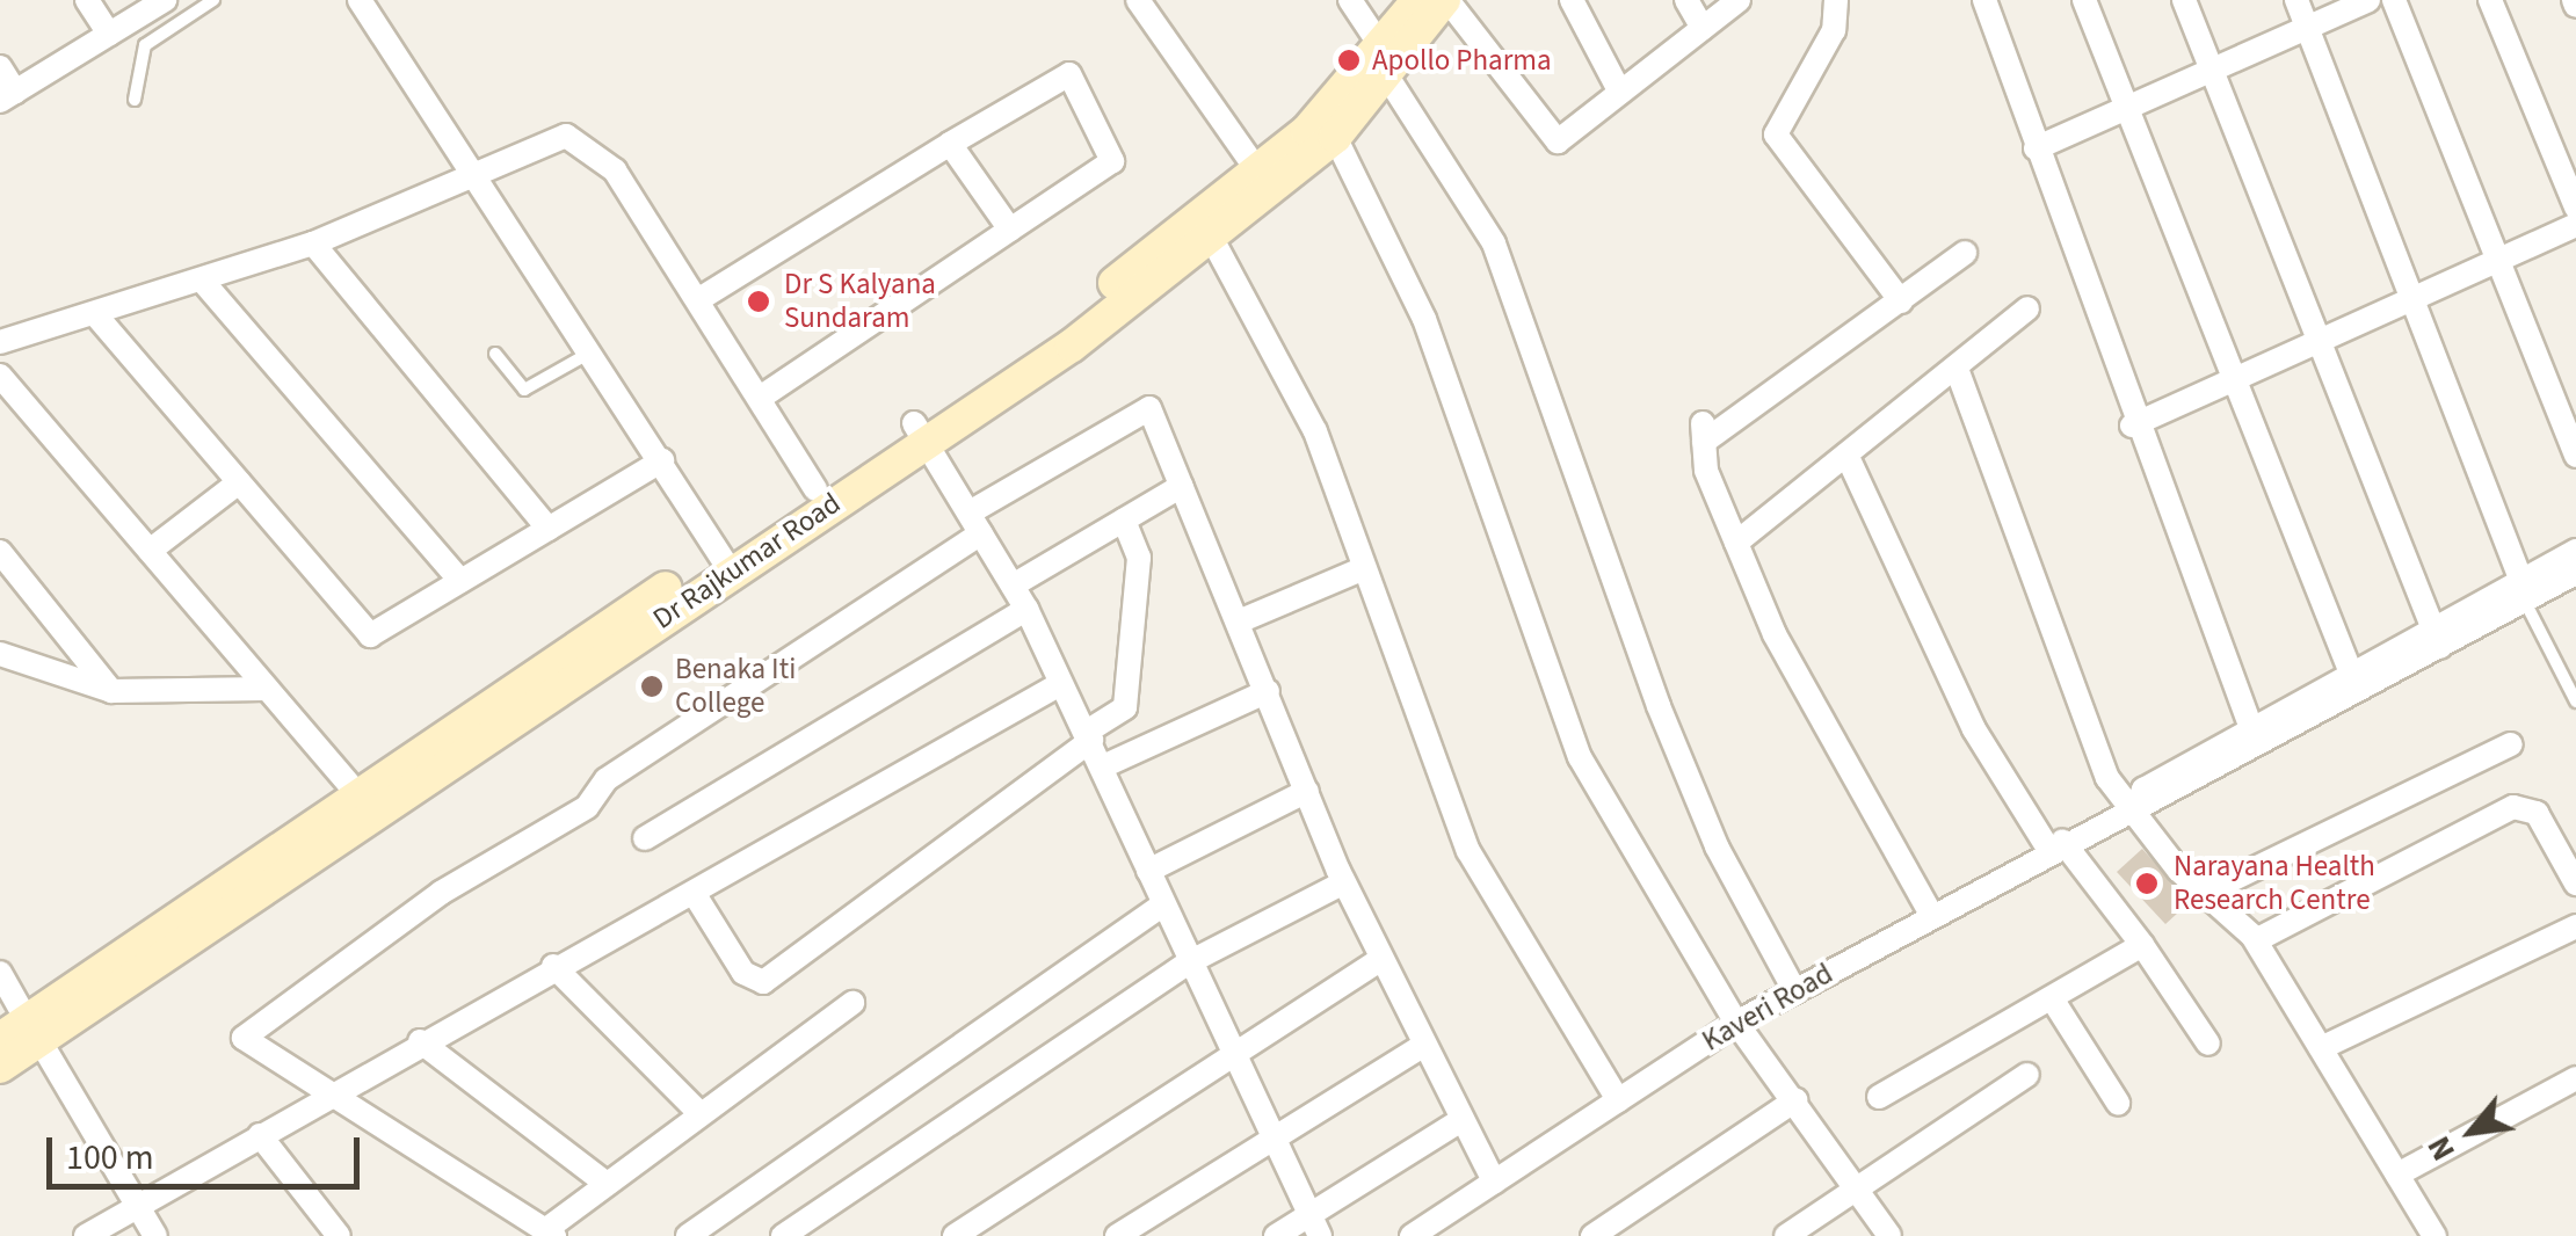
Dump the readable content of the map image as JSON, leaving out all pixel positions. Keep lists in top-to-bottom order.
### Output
{
  "streets": {
    "main road": ["Dr Rajkumar Road"],
    "street": ["Kaveri Road"]
  },
  "places": [
    "Apollo Pharma",
    "Dr S Kalyana Sundaram",
    "Benaka Iti College",
    "Narayana Health Research Centre"
  ],
  "scale_bar": "100 m",
  "north": "bottom left"
}
